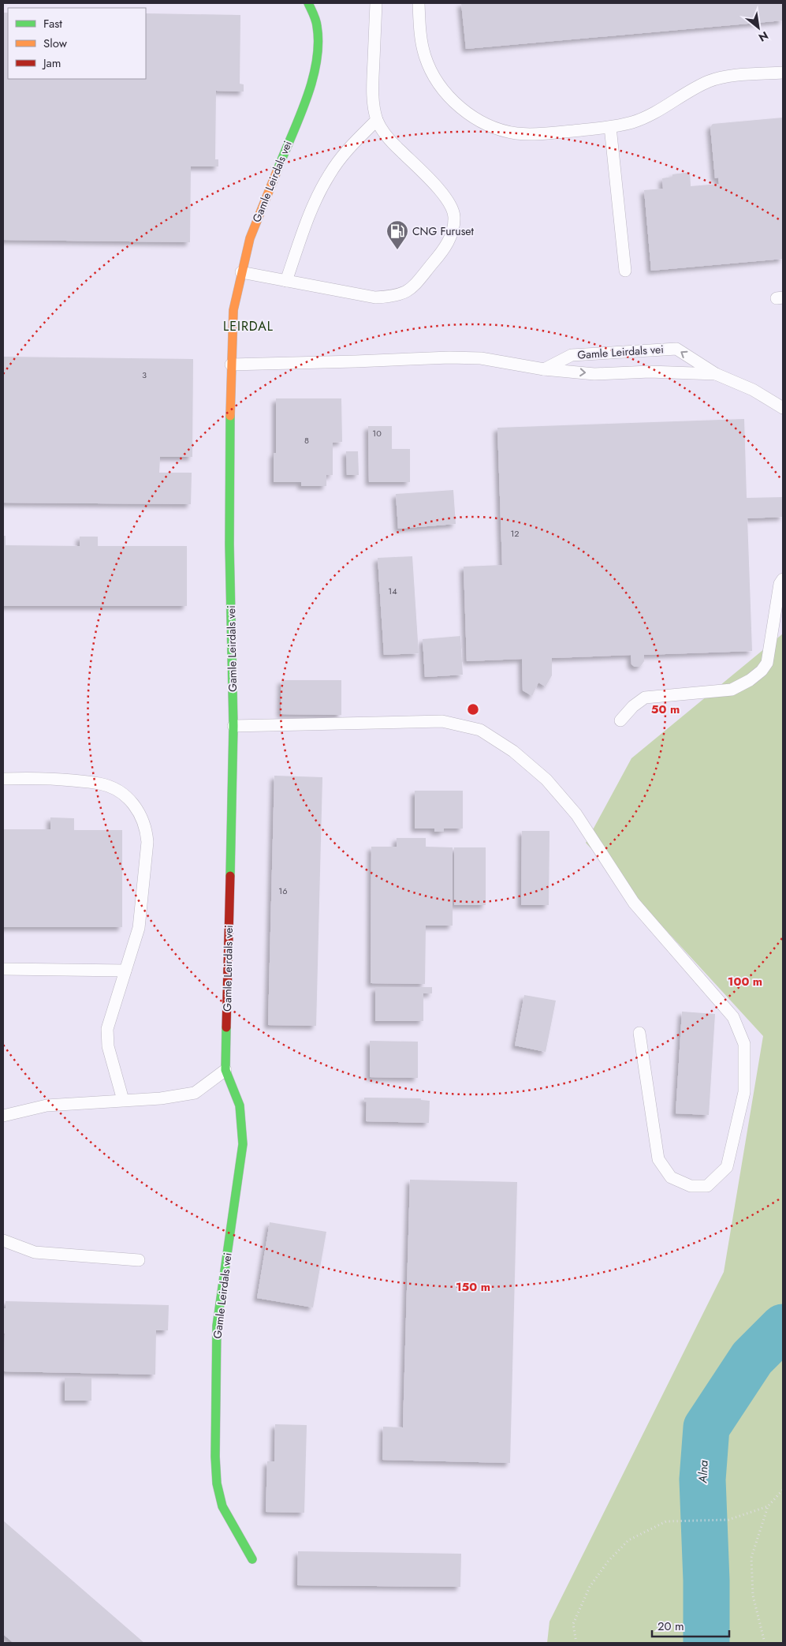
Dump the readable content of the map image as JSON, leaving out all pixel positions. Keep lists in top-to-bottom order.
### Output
{
  "streets": {
    "street": ["Gamle Leirdals vei"]
  },
  "districts": ["LEIRDAL"],
  "water": ["Alna"],
  "places": {
    "fuel station": ["CNG Furuset"]
  },
  "house_numbers": [
    "3",
    "10",
    "8",
    "12",
    "14",
    "16"
  ],
  "legend": ["Fast", "Slow", "Jam"],
  "scale_bar": "20 m",
  "north": "bottom right",
  "rings": ["50 m", "100 m", "150 m"]
}
